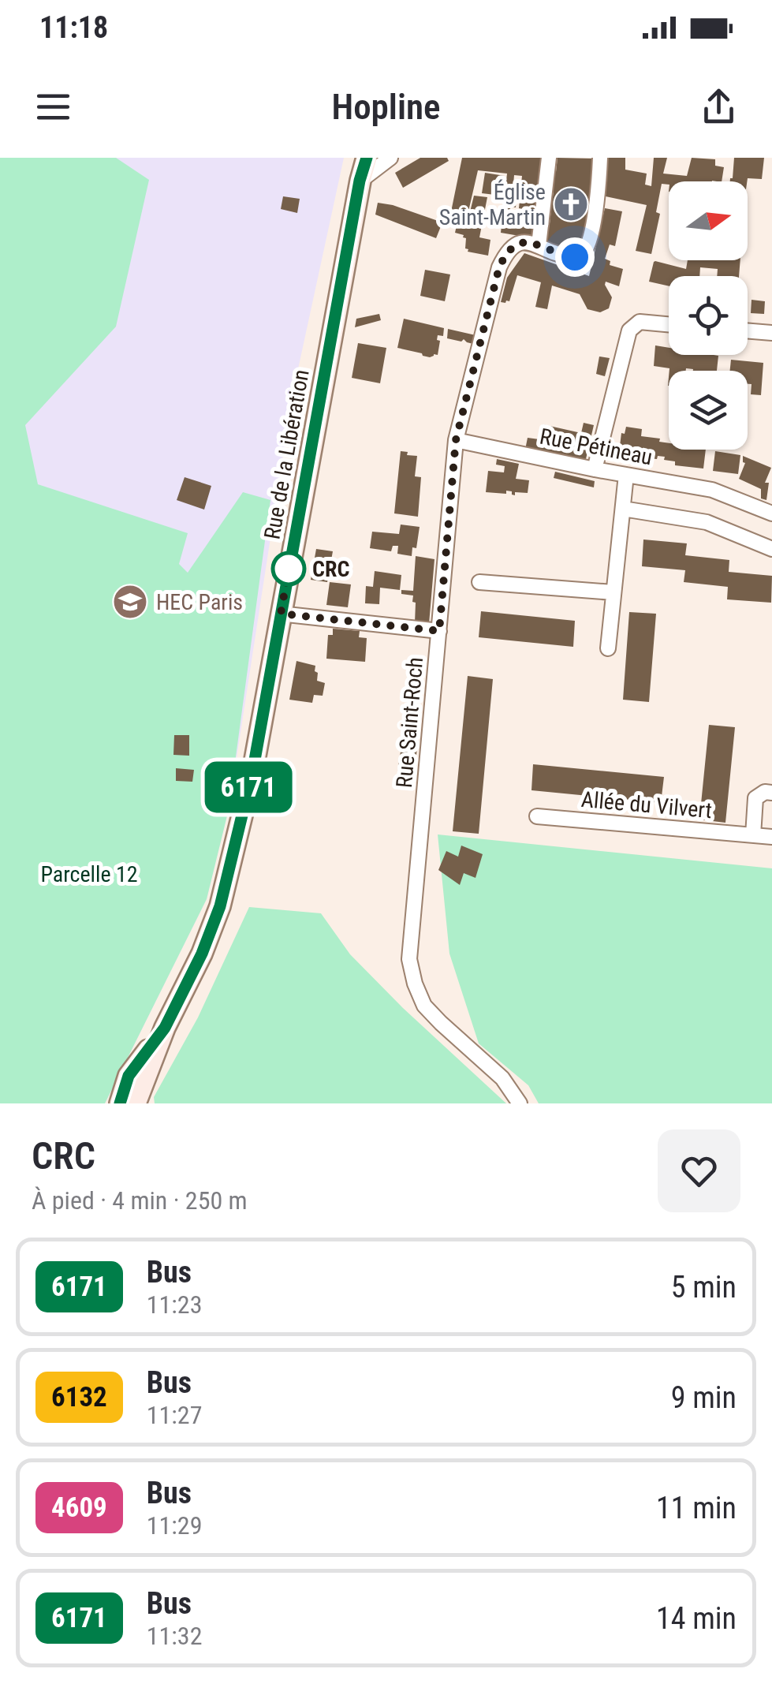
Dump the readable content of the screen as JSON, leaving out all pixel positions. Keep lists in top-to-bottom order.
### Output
{
  "streets": {
    "main road": ["Rue de la Libération"],
    "street": ["Rue Pétineau", "Rue Saint-Roch", "Allée du Vilvert"]
  },
  "crossings": [
    ["Rue Pétineau", "Rue Saint-Roch"]
  ],
  "parks": ["Parcelle 12"],
  "places": {
    "church": ["Église Saint-Martin"],
    "other": ["CRC"],
    "school or university": ["HEC Paris"]
  },
  "lines": ["bus line 6171"],
  "north": "right",
  "page": {
    "status": "11:18",
    "header": "Hopline",
    "on_map": "6171",
    "heading": ["CRC", "À pied · 4 min · 250 m"],
    "list": [
      {
        "mark": "6171",
        "name": "Bus",
        "note": "11:23",
        "value": "5 min"
      },
      {
        "mark": "6132",
        "name": "Bus",
        "note": "11:27",
        "value": "9 min"
      },
      {
        "mark": "4609",
        "name": "Bus",
        "note": "11:29",
        "value": "11 min"
      },
      {
        "mark": "6171",
        "name": "Bus",
        "note": "11:32",
        "value": "14 min"
      }
    ]
  }
}
